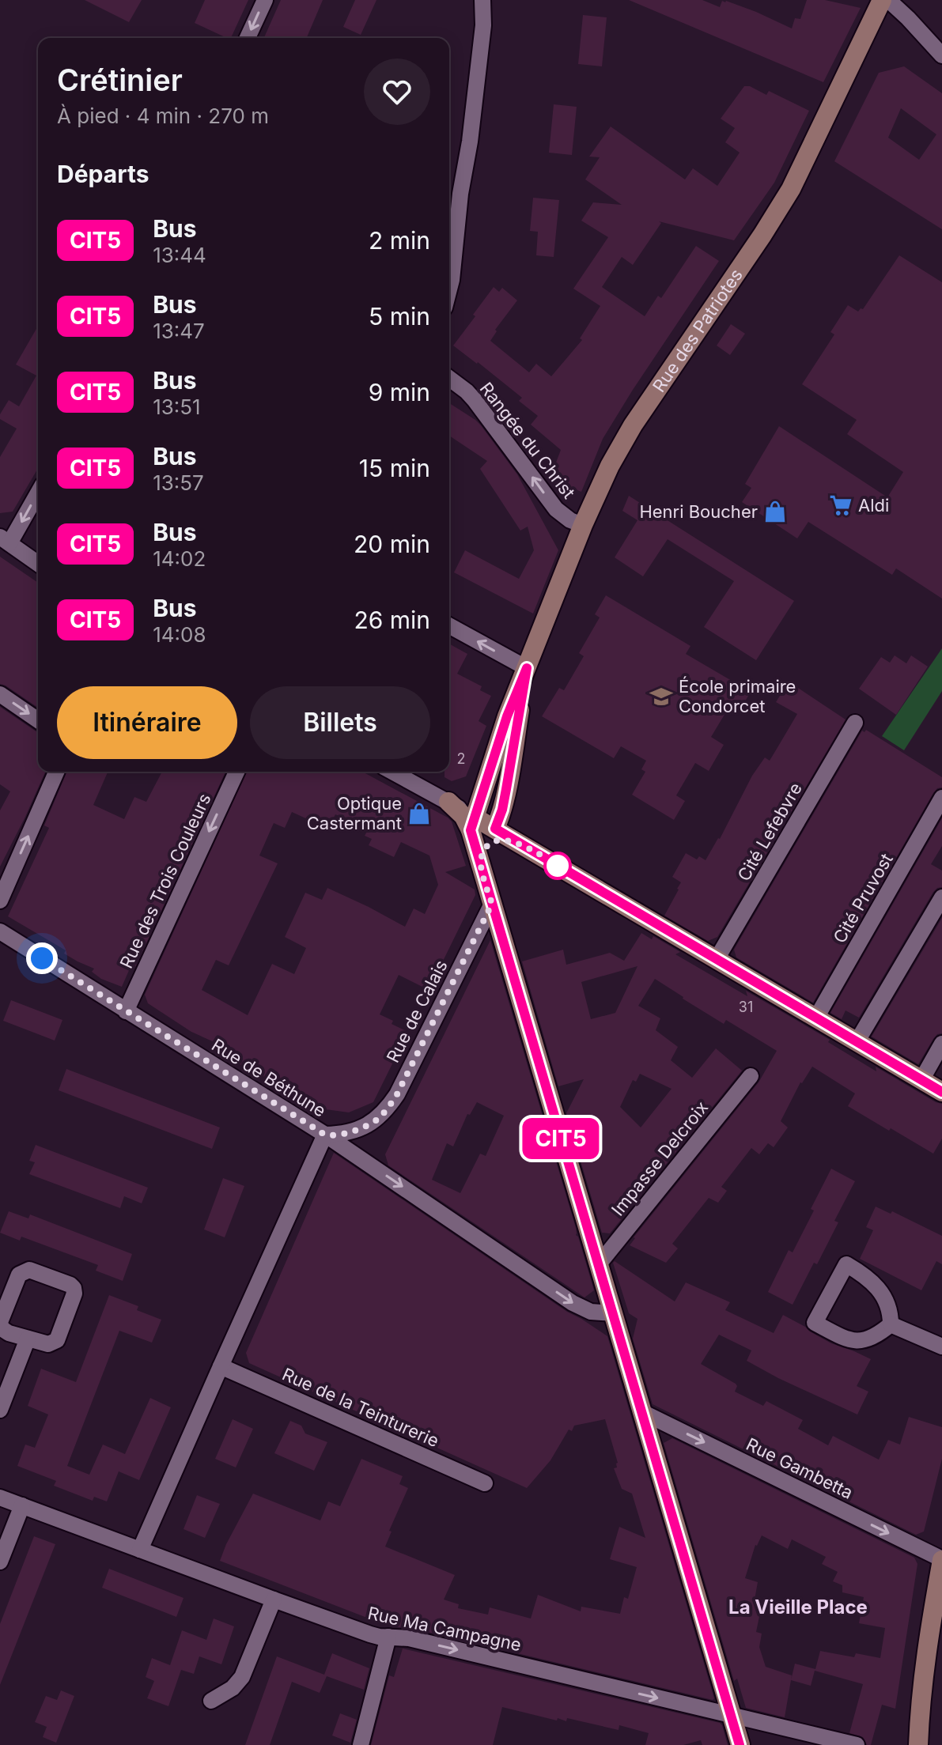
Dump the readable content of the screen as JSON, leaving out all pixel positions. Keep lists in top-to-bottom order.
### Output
{
  "streets": {
    "street": [
      "Rue des Patriotes",
      "Rangée du Christ",
      "Cité Lefebvre",
      "Rue des Trois Couleurs",
      "Cité Pruvost",
      "Rue de Calais",
      "Rue de Béthune",
      "Impasse Delcroix",
      "Rue de la Teinturerie",
      "Rue Gambetta",
      "Rue Ma Campagne"
    ]
  },
  "crossings": [
    ["Rue des Patriotes", "Rangée du Christ"],
    ["Rue des Trois Couleurs", "Rue de Béthune"],
    ["Rue de Calais", "Rue de Béthune"]
  ],
  "one_way": [
    "Rangée du Christ",
    "Rue des Trois Couleurs",
    "Rue de Béthune",
    "Rue Gambetta",
    "Rue Ma Campagne"
  ],
  "districts": ["La Vieille Place"],
  "places": {
    "supermarket": ["Aldi"],
    "shop": ["Henri Boucher", "Optique Castermant"],
    "school or university": ["École primaire Condorcet"]
  },
  "lines": ["bus line CIT5"],
  "house_numbers": ["2", "31"],
  "page": {
    "on_map": "CIT5",
    "heading": [
      ["Crétinier", "À pied · 4 min · 270 m"],
      "Départs"
    ],
    "list": [
      {
        "mark": "CIT5",
        "name": "Bus",
        "note": "13:44",
        "value": "2 min"
      },
      {
        "mark": "CIT5",
        "name": "Bus",
        "note": "13:47",
        "value": "5 min"
      },
      {
        "mark": "CIT5",
        "name": "Bus",
        "note": "13:51",
        "value": "9 min"
      },
      {
        "mark": "CIT5",
        "name": "Bus",
        "note": "13:57",
        "value": "15 min"
      },
      {
        "mark": "CIT5",
        "name": "Bus",
        "note": "14:02",
        "value": "20 min"
      },
      {
        "mark": "CIT5",
        "name": "Bus",
        "note": "14:08",
        "value": "26 min"
      }
    ],
    "buttons": ["Itinéraire", "Billets"]
  }
}
